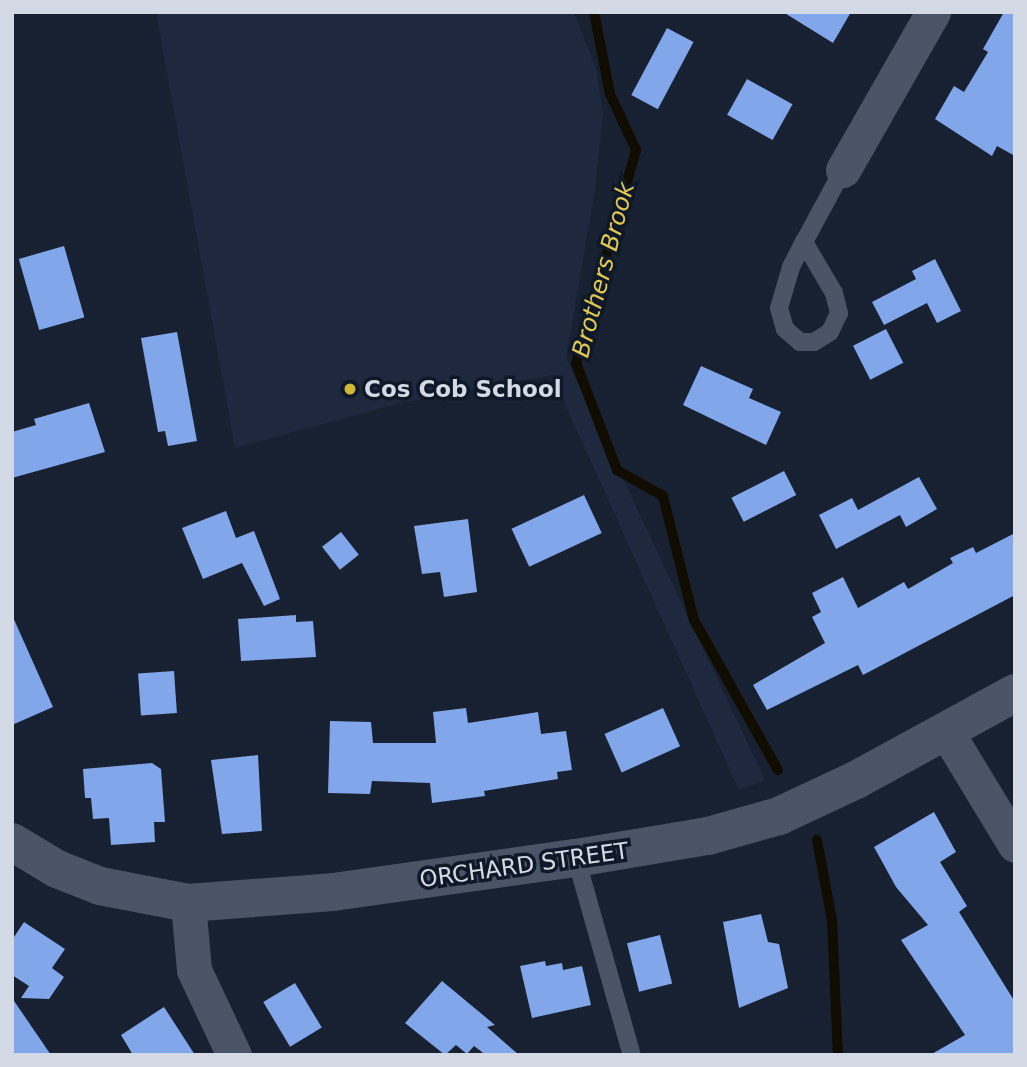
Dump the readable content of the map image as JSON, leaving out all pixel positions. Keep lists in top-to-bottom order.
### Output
{
  "streets": {
    "street": ["ORCHARD STREET"]
  },
  "water": ["Brothers Brook"],
  "places": ["Cos Cob School"]
}
